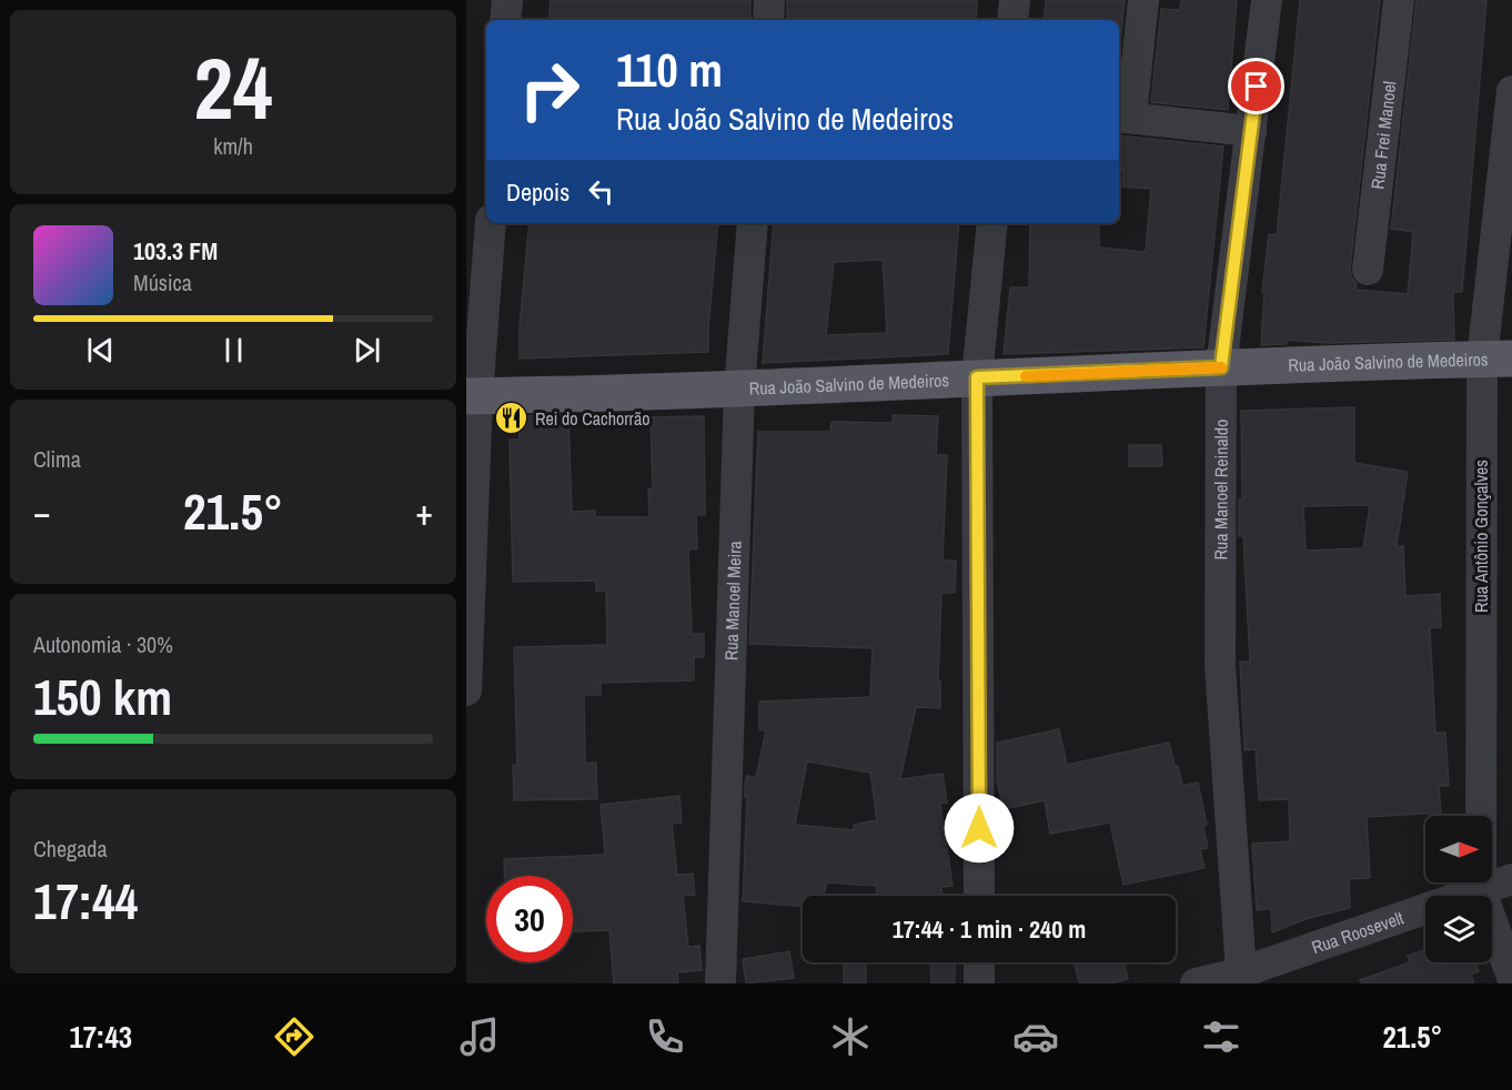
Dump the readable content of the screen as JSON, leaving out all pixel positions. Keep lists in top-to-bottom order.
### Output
{
  "streets": {
    "main road": ["Rua João Salvino de Medeiros"],
    "street": [
      "Rua Frei Manoel",
      "Rua Manoel Reinaldo",
      "Rua Antônio Gonçalves",
      "Rua Manoel Meira",
      "Rua Roosevelt"
    ]
  },
  "crossings": [
    ["Rua João Salvino de Medeiros", "Rua Manoel Reinaldo"],
    ["Rua João Salvino de Medeiros", "Rua Antônio Gonçalves"],
    ["Rua João Salvino de Medeiros", "Rua Manoel Meira"],
    ["Rua Manoel Reinaldo", "Rua Roosevelt"],
    ["Rua Antônio Gonçalves", "Rua Roosevelt"]
  ],
  "places": {
    "restaurant": ["Rei do Cachorrão"]
  },
  "north": "right",
  "page": {
    "tile": [
      ["24", "km/h"],
      "Clima",
      ["Autonomia · 30%", "150 km"],
      ["Chegada", "17:44"]
    ],
    "turn": ["110 m", "Rua João Salvino de Medeiros"],
    "then": "Depois",
    "song": ["103.3 FM", "Música"],
    "heat": ["−", "21.5°", "+"],
    "limit": "30",
    "trip": "17:44 · 1 min · 240 m",
    "tabs": ["17:43", "21.5°"]
  }
}
